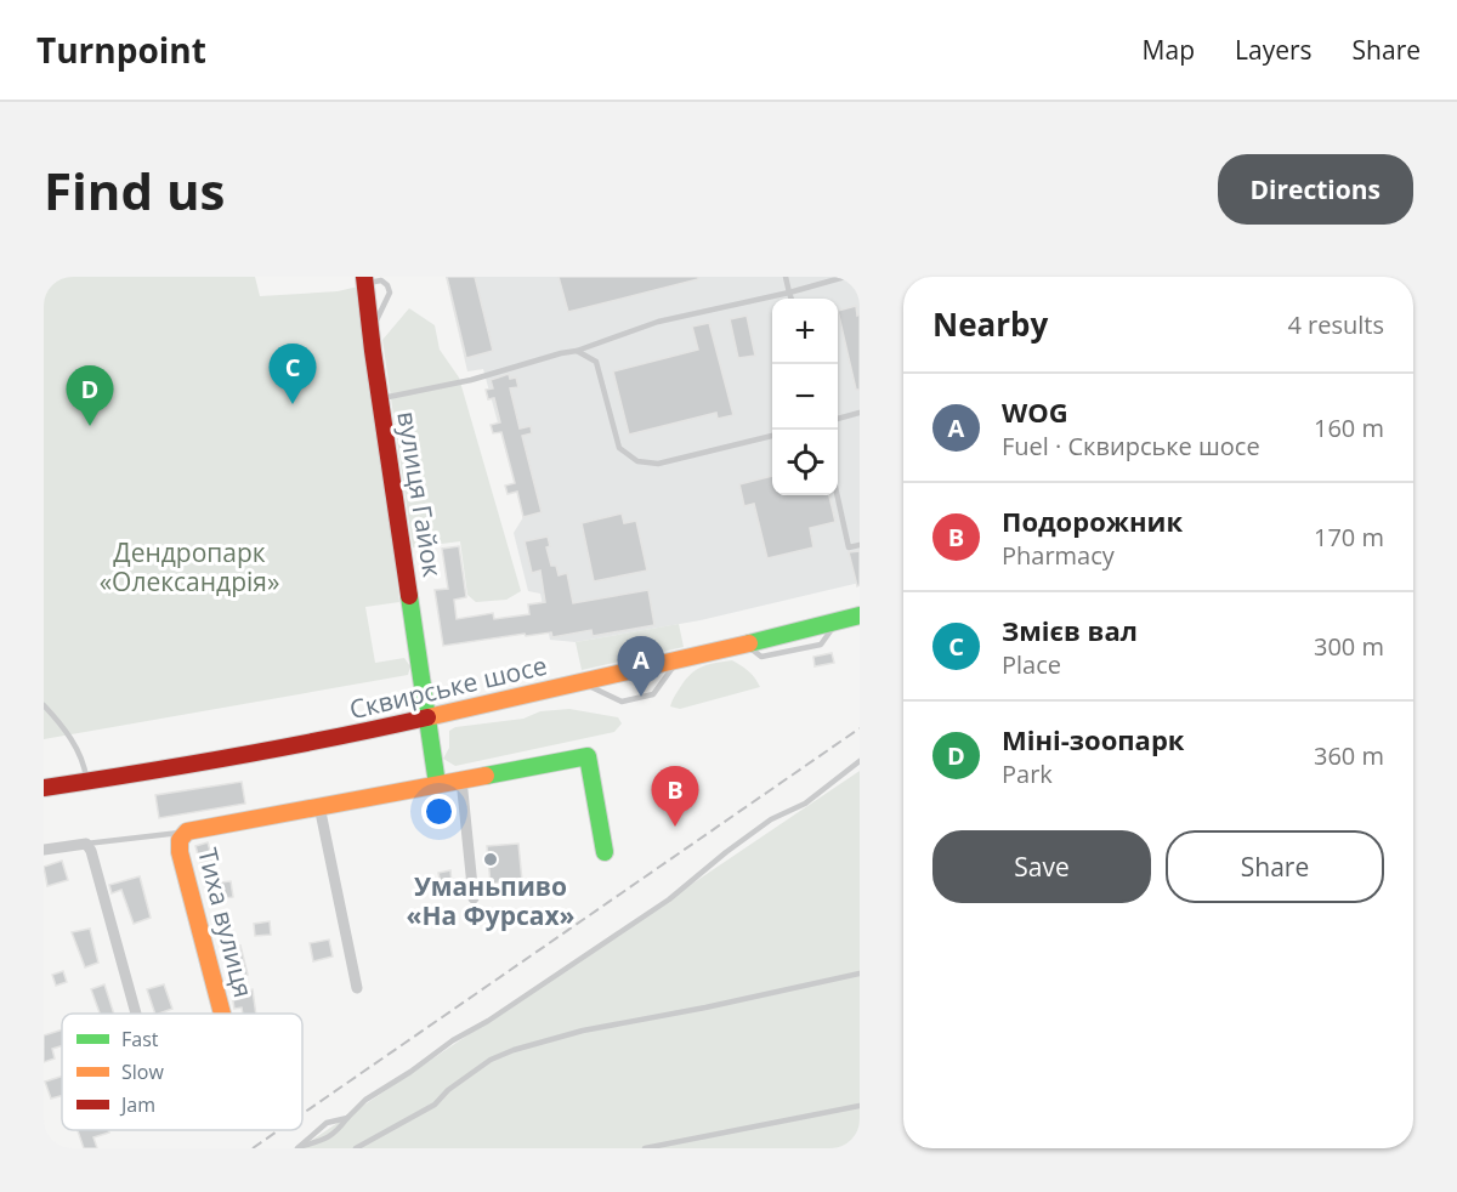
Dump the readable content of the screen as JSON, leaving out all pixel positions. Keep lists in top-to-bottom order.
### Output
{
  "streets": {
    "street": ["вулиця Гайок", "Сквирське шосе", "Тиха вулиця"]
  },
  "crossings": [
    ["вулиця Гайок", "Сквирське шосе"]
  ],
  "parks": ["Дендропарк «Олександрія»"],
  "places": ["Уманьпиво «На Фурсах»"],
  "legend": ["Fast", "Slow", "Jam"],
  "page": {
    "header": "Turnpoint",
    "nav": ["Map", "Layers", "Share"],
    "buttons": [
      "Directions",
      ["Save", "Share"]
    ],
    "title": "Find us",
    "heading": ["Nearby", "4 results"],
    "map_buttons": ["+", "−"],
    "pins": [
      "C",
      "D",
      "A",
      "B"
    ],
    "list": [
      {
        "mark": "A",
        "name": "WOG",
        "note": "Fuel · Сквирське шосе",
        "value": "160 m"
      },
      {
        "mark": "B",
        "name": "Подорожник",
        "note": "Pharmacy",
        "value": "170 m"
      },
      {
        "mark": "C",
        "name": "Змієв вал",
        "note": "Place",
        "value": "300 m"
      },
      {
        "mark": "D",
        "name": "Міні-зоопарк",
        "note": "Park",
        "value": "360 m"
      }
    ]
  }
}
